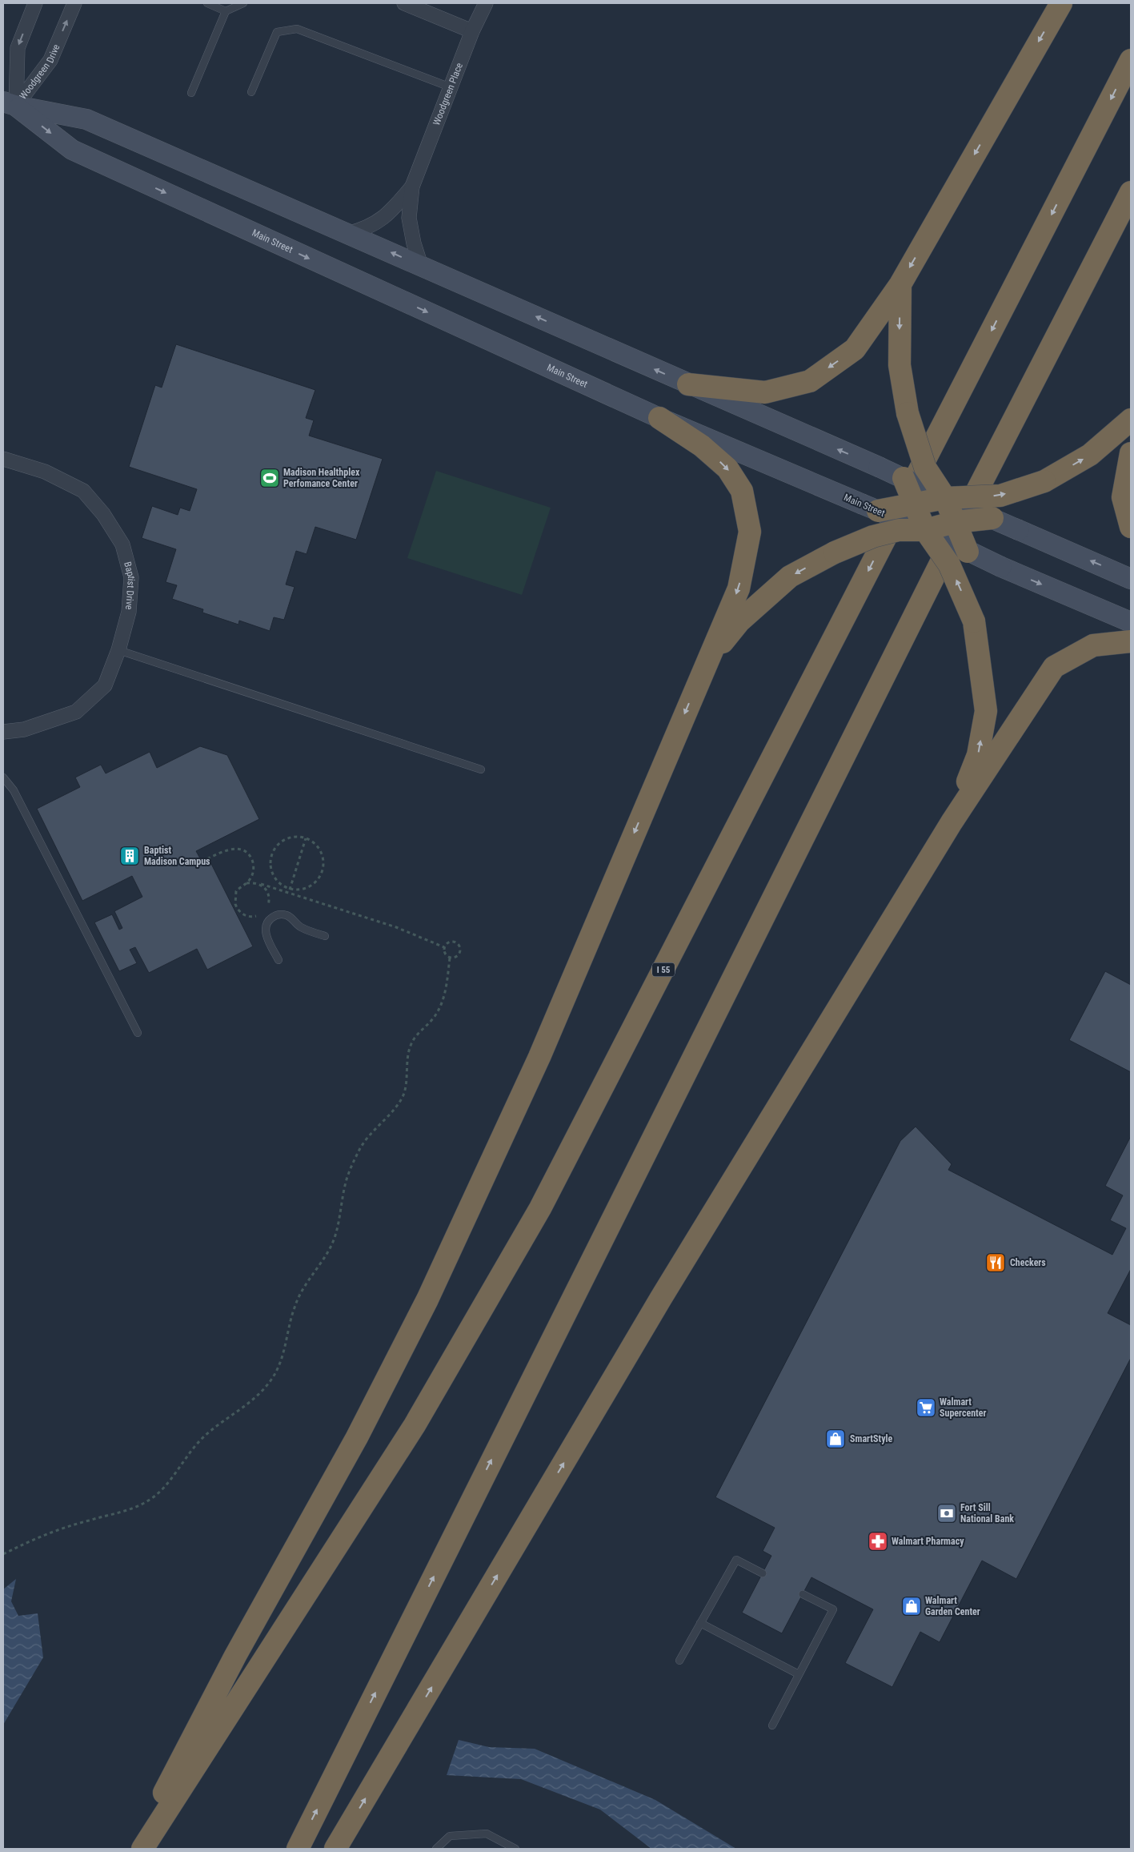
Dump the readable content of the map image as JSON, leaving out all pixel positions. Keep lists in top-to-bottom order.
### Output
{
  "streets": {
    "highway": ["I 55"],
    "main road": ["Main Street"],
    "street": ["Woodgreen Drive", "Woodgreen Place", "Baptist Drive"]
  },
  "crossings": [
    ["Woodgreen Drive", "Main Street"]
  ],
  "places": {
    "sports": ["Madison Healthplex Perfomance Center"],
    "building": ["Baptist Madison Campus"],
    "restaurant": ["Checkers"],
    "supermarket": ["Walmart Supercenter"],
    "shop": ["SmartStyle", "Walmart Garden Center"],
    "bank": ["Fort Sill National Bank"],
    "pharmacy": ["Walmart Pharmacy"]
  }
}
